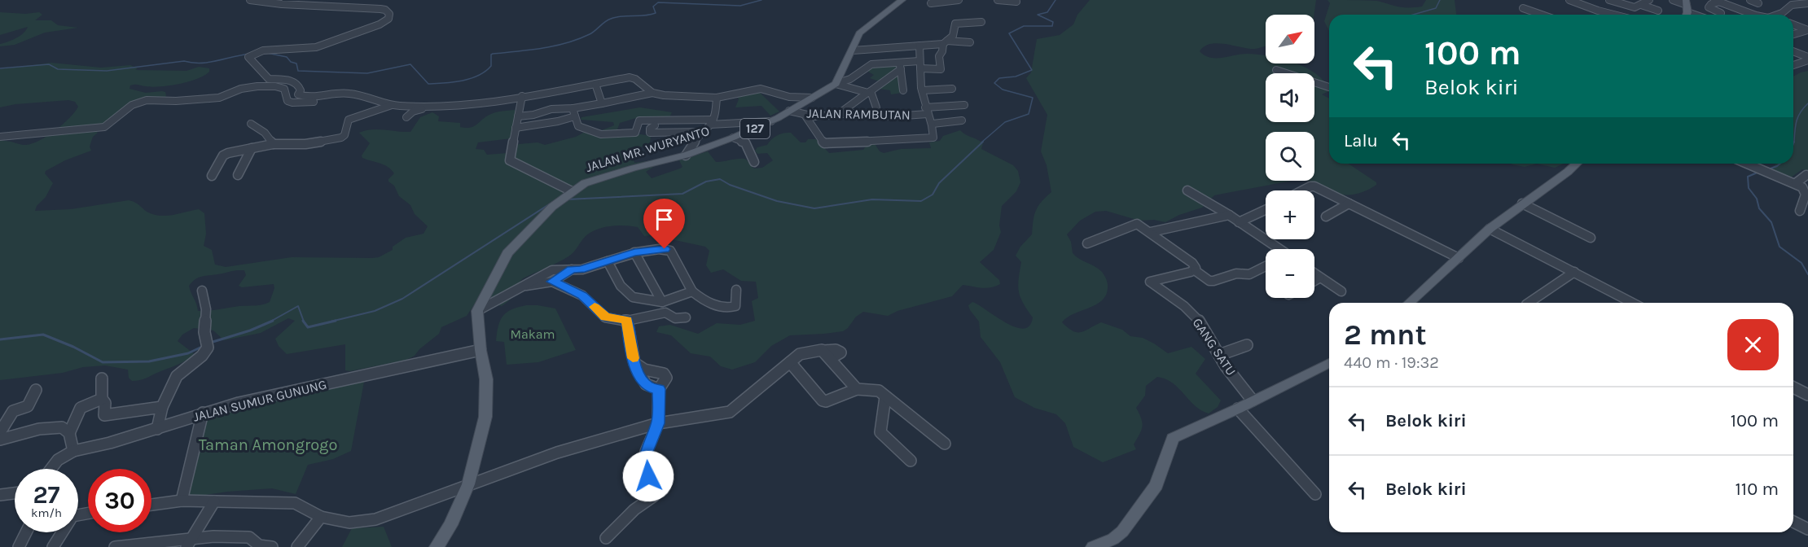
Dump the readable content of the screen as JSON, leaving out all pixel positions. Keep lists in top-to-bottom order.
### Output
{
  "streets": {
    "main road": ["127", "JALAN MR. WURYANTO"],
    "street": ["JALAN RAMBUTAN", "GANG SATU", "JALAN SUMUR GUNUNG"]
  },
  "crossings": [
    ["JALAN RAMBUTAN", "JALAN MR. WURYANTO"]
  ],
  "parks": ["Makam", "Taman Amongrogo"],
  "north": "top right",
  "page": {
    "map_buttons": ["+", "−"],
    "turn": ["100 m", "Belok kiri"],
    "then": "Lalu",
    "heading": ["2 mnt", "440 m · 19:32"],
    "list": [
      {
        "name": "Belok kiri",
        "value": "100 m"
      },
      {
        "name": "Belok kiri",
        "value": "110 m"
      }
    ],
    "speed": "27 km/h",
    "limit": "30"
  }
}
